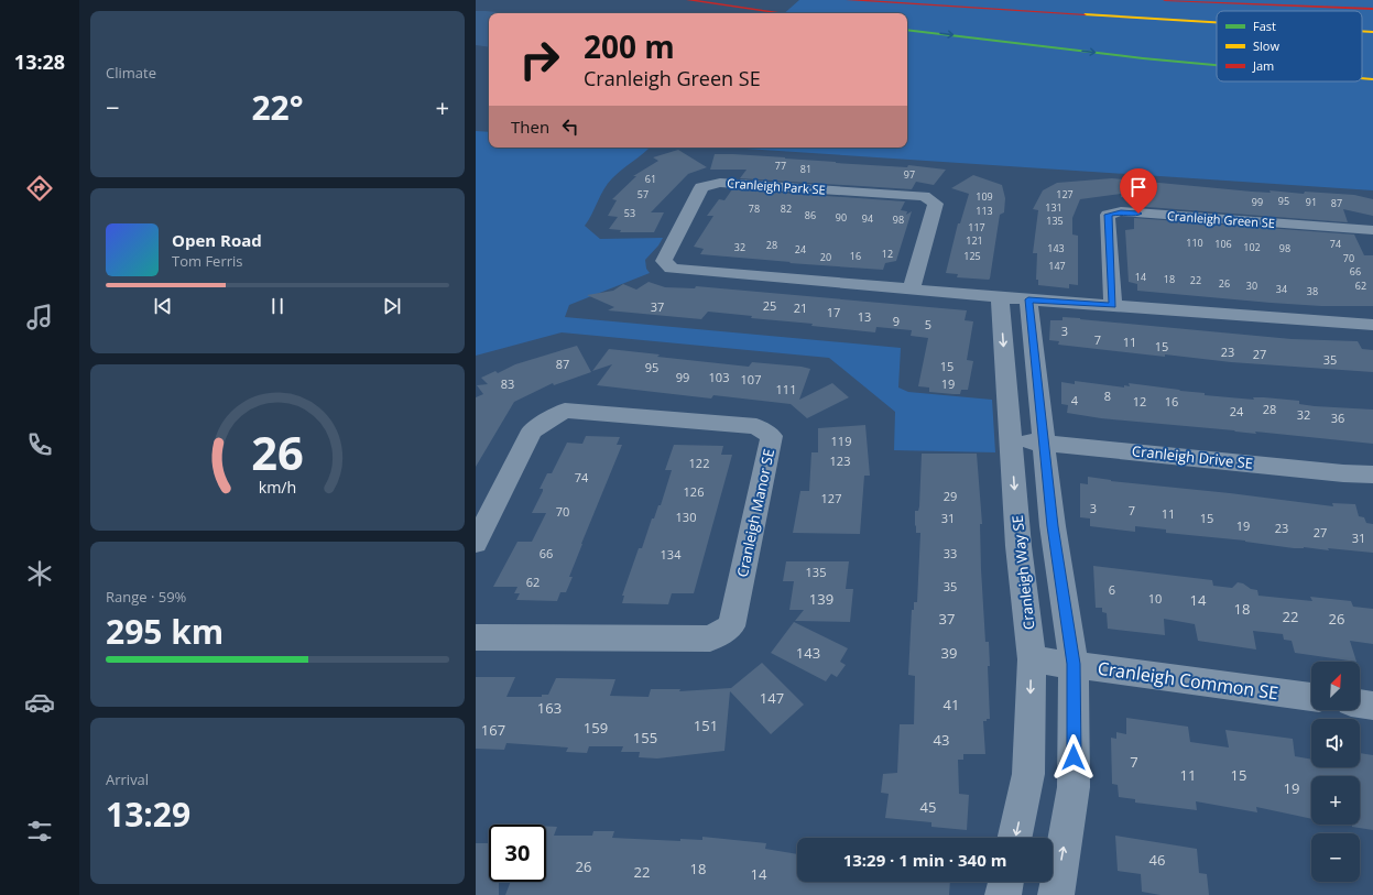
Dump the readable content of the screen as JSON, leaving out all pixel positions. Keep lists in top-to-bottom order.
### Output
{
  "streets": {
    "street": [
      "Cranleigh Park SE",
      "Cranleigh Green SE",
      "Cranleigh Drive SE",
      "Cranleigh Manor SE",
      "Cranleigh Way SE",
      "Cranleigh Common SE"
    ]
  },
  "crossings": [
    ["Cranleigh Park SE", "Cranleigh Way SE"],
    ["Cranleigh Drive SE", "Cranleigh Way SE"],
    ["Cranleigh Way SE", "Cranleigh Common SE"]
  ],
  "house_numbers": [
    "77",
    "81",
    "97",
    "61",
    "57",
    "127",
    "109",
    "95",
    "99",
    "91",
    "87",
    "131",
    "78",
    "82",
    "113",
    "53",
    "86",
    "90",
    "94",
    "98",
    "135",
    "117",
    "121",
    "110",
    "106",
    "74",
    "28",
    "32",
    "102",
    "143",
    "98",
    "24",
    "12",
    "16",
    "125",
    "20",
    "70",
    "147",
    "66",
    "14",
    "18",
    "22",
    "26",
    "30",
    "62",
    "34",
    "38",
    "25",
    "37",
    "21",
    "17",
    "13",
    "9",
    "5",
    "3",
    "7",
    "11",
    "15",
    "23",
    "27",
    "35",
    "87",
    "15",
    "95",
    "99",
    "103",
    "107",
    "83",
    "19",
    "111",
    "8",
    "4",
    "12",
    "16",
    "28",
    "24",
    "32",
    "36",
    "119",
    "123",
    "122",
    "74",
    "126",
    "29",
    "127",
    "3",
    "7",
    "70",
    "11",
    "130",
    "31",
    "15",
    "19",
    "23",
    "27",
    "31",
    "66",
    "33",
    "134",
    "135",
    "62",
    "35",
    "6",
    "10",
    "139",
    "14",
    "18",
    "22",
    "37",
    "26",
    "143",
    "39",
    "147",
    "41",
    "163",
    "151",
    "159",
    "167",
    "155",
    "43",
    "7",
    "11",
    "15",
    "19",
    "45",
    "46",
    "26",
    "18",
    "22",
    "14"
  ],
  "legend": ["Fast", "Slow", "Jam"],
  "north": "top right",
  "page": {
    "tabs": "13:28",
    "tile": [
      "Climate",
      ["Range · 59%", "295 km"],
      ["Arrival", "13:29"]
    ],
    "turn": ["200 m", "Cranleigh Green SE"],
    "heat": ["−", "22°", "+"],
    "then": "Then",
    "song": ["Open Road", "Tom Ferris"],
    "map_buttons": ["+", "−"],
    "limit": "30",
    "trip": "13:29 · 1 min · 340 m",
    "gauge": ["26", "km/h"]
  }
}
